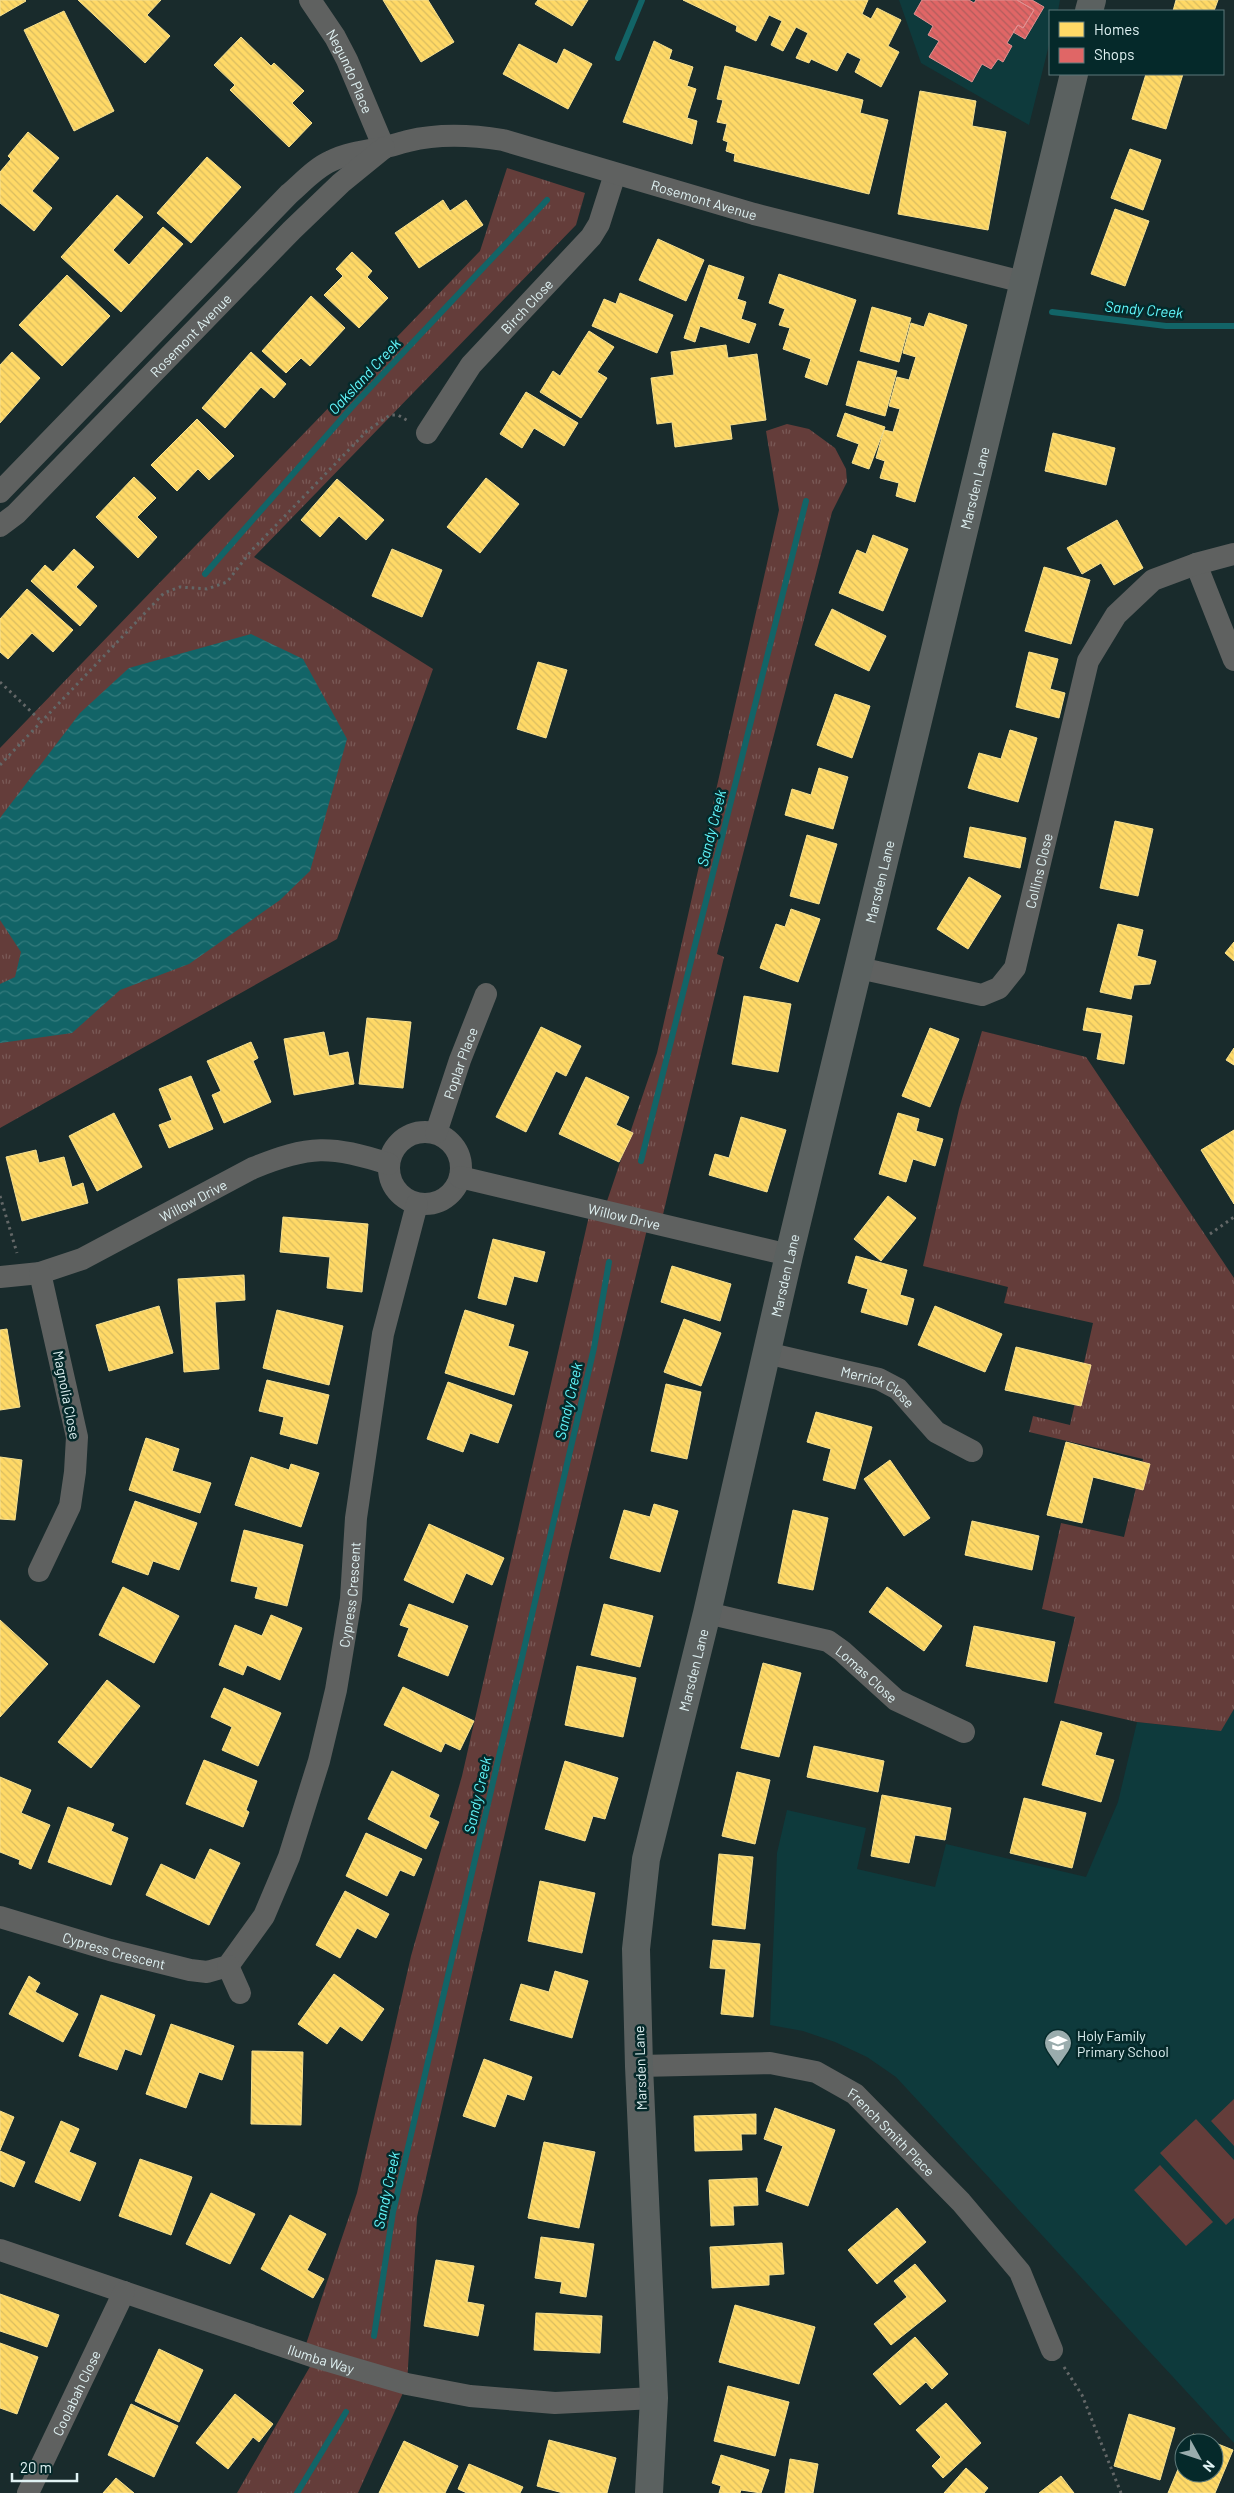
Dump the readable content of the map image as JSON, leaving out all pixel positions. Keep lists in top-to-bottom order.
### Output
{
  "streets": {
    "main road": ["Marsden Lane"],
    "street": [
      "Negundo Place",
      "Rosemont Avenue",
      "Birch Close",
      "Collins Close",
      "Poplar Place",
      "Willow Drive",
      "Merrick Close",
      "Magnolia Close",
      "Cypress Crescent",
      "Lomas Close",
      "French Smith Place",
      "Ilumba Way",
      "Coolabah Close"
    ]
  },
  "crossings": [
    ["Negundo Place", "Rosemont Avenue"],
    ["Rosemont Avenue", "Birch Close"],
    ["Rosemont Avenue", "Marsden Lane"],
    ["Marsden Lane", "Collins Close"],
    ["Marsden Lane", "Willow Drive"],
    ["Marsden Lane", "Merrick Close"],
    ["Marsden Lane", "Lomas Close"],
    ["Marsden Lane", "French Smith Place"],
    ["Marsden Lane", "Ilumba Way"],
    ["Poplar Place", "Willow Drive"],
    ["Poplar Place", "Cypress Crescent"],
    ["Willow Drive", "Magnolia Close"],
    ["Willow Drive", "Cypress Crescent"],
    ["Ilumba Way", "Coolabah Close"]
  ],
  "water": ["Sandy Creek", "Oaksland Creek"],
  "places": {
    "school or university": ["Holy Family Primary School"]
  },
  "legend": ["Homes", "Shops"],
  "scale_bar": "20 m",
  "north": "bottom right"
}
